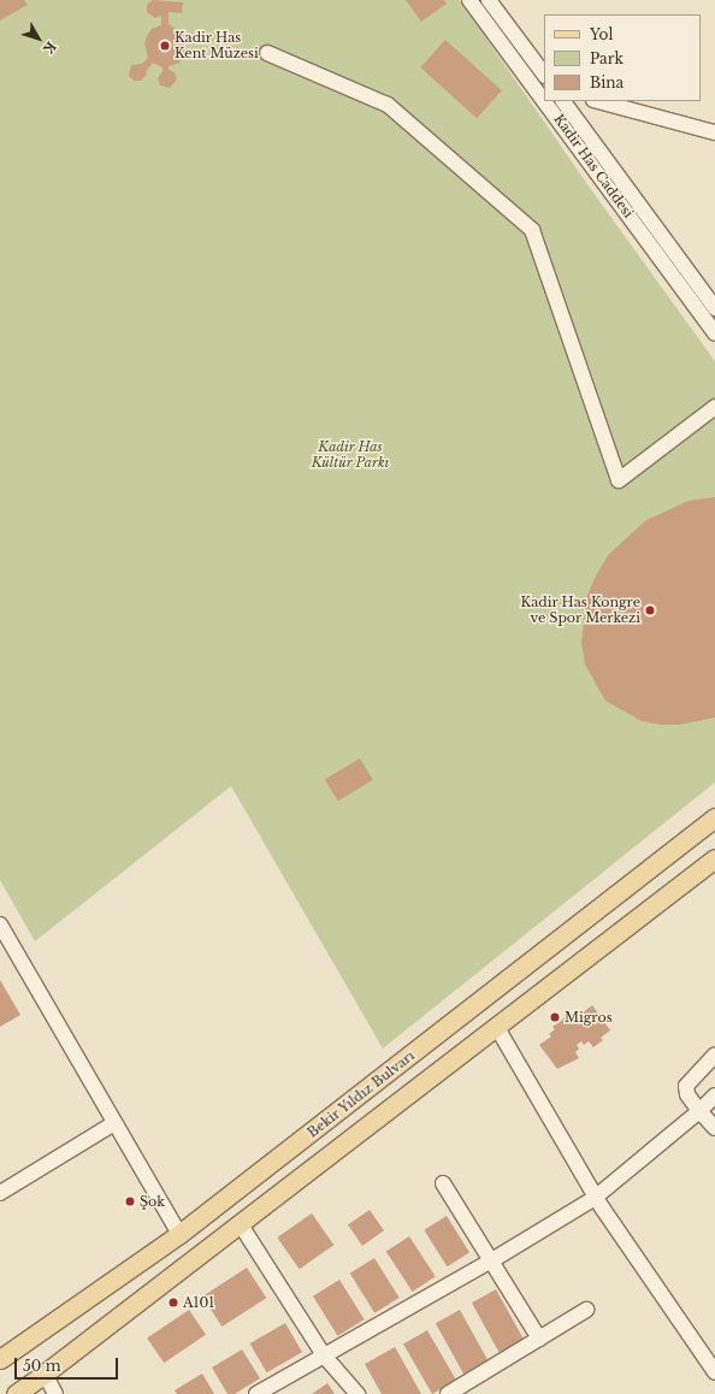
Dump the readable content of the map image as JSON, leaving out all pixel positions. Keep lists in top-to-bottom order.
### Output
{
  "streets": {
    "main road": ["Bekir Yıldız Bulvarı"],
    "street": ["Kadir Has Caddesi"]
  },
  "parks": ["Kadir Has Kültür Parkı"],
  "places": [
    "Kadir Has Kent Müzesi",
    "Kadir Has Kongre ve Spor Merkezi",
    "Migros",
    "Şok",
    "A101"
  ],
  "legend": ["Yol", "Park", "Bina"],
  "scale_bar": "50 m",
  "north": "bottom right"
}
